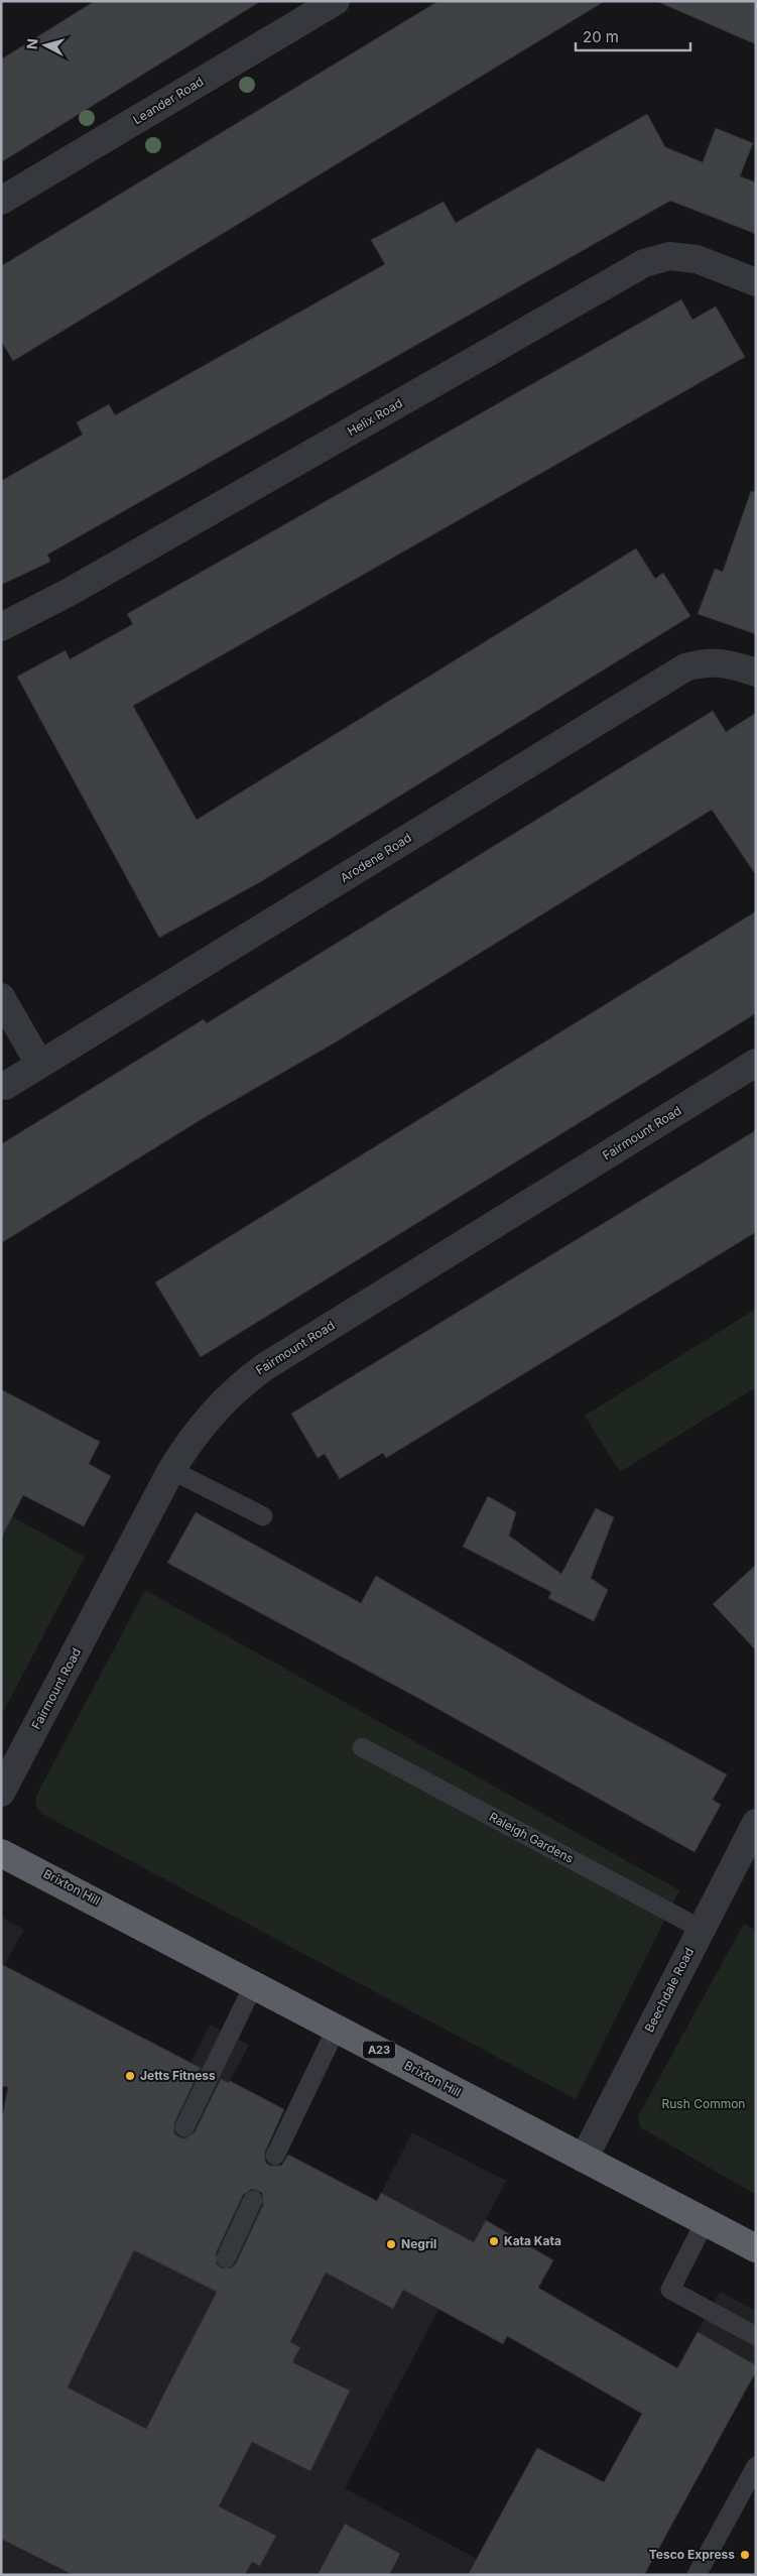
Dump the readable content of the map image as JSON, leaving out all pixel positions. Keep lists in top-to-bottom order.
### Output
{
  "streets": {
    "highway": ["Brixton Hill", "A23"],
    "street": [
      "Leander Road",
      "Helix Road",
      "Arodene Road",
      "Fairmount Road",
      "Beechdale Road"
    ],
    "lane": ["Raleigh Gardens"]
  },
  "crossings": [
    ["Raleigh Gardens", "Beechdale Road"],
    ["Brixton Hill", "Beechdale Road"]
  ],
  "parks": ["Rush Common"],
  "places": [
    "Jetts Fitness",
    "Kata Kata",
    "Negril",
    "Tesco Express"
  ],
  "scale_bar": "20 m",
  "north": "left"
}
